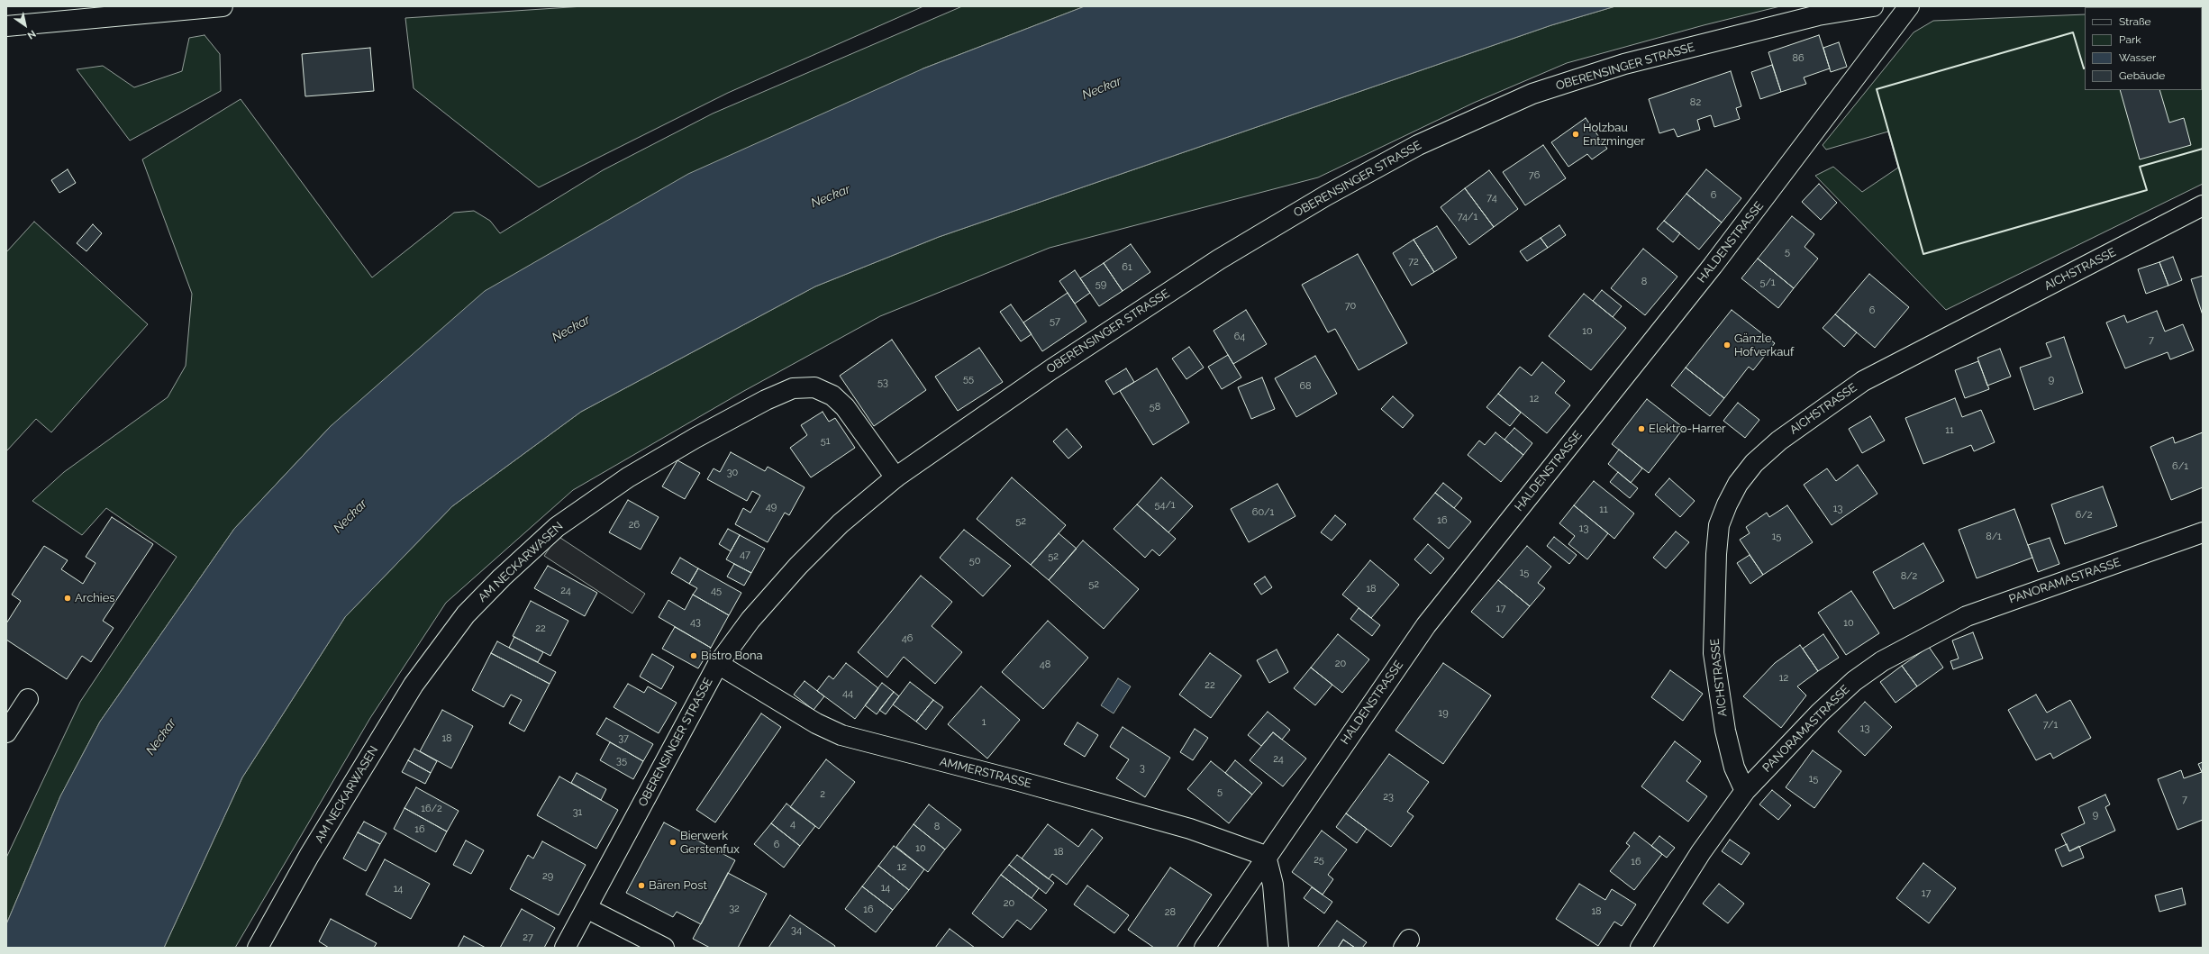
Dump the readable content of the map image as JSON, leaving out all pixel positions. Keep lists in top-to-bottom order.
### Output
{
  "streets": {
    "street": [
      "OBERENSINGER STRASSE",
      "HALDENSTRASSE",
      "AICHSTRASSE",
      "AM NECKARWASEN",
      "PANORAMASTRASSE",
      "AMMERSTRASSE"
    ]
  },
  "crossings": [
    ["OBERENSINGER STRASSE", "AM NECKARWASEN"],
    ["OBERENSINGER STRASSE", "AMMERSTRASSE"],
    ["HALDENSTRASSE", "AMMERSTRASSE"],
    ["AICHSTRASSE", "PANORAMASTRASSE"]
  ],
  "water": ["Neckar"],
  "places": [
    "Holzbau Entzminger",
    "Gänzle Hofverkauf",
    "Elektro-Harrer",
    "Archies",
    "Bistro Bona",
    "Bierwerk Gerstenfux",
    "Bären Post"
  ],
  "house_numbers": [
    "86",
    "82",
    "76",
    "6",
    "74",
    "74/1",
    "5",
    "72",
    "61",
    "8",
    "5/1",
    "59",
    "70",
    "6",
    "57",
    "10",
    "64",
    "7",
    "55",
    "9",
    "53",
    "68",
    "12",
    "58",
    "11",
    "51",
    "6/1",
    "30",
    "54/1",
    "49",
    "13",
    "11",
    "60/1",
    "6/2",
    "16",
    "52",
    "26",
    "13",
    "15",
    "8/1",
    "47",
    "52",
    "50",
    "15",
    "8/2",
    "52",
    "18",
    "24",
    "45",
    "17",
    "43",
    "10",
    "22",
    "46",
    "20",
    "48",
    "12",
    "22",
    "44",
    "19",
    "1",
    "7/1",
    "13",
    "18",
    "37",
    "24",
    "35",
    "3",
    "15",
    "5",
    "2",
    "23",
    "7",
    "16/2",
    "31",
    "9",
    "4",
    "8",
    "16",
    "6",
    "10",
    "18",
    "25",
    "16",
    "12",
    "29",
    "14",
    "14",
    "17",
    "20",
    "32",
    "16",
    "18",
    "28",
    "34",
    "27"
  ],
  "legend": [
    "Straße",
    "Park",
    "Wasser",
    "Gebäude"
  ],
  "north": "bottom right"
}
